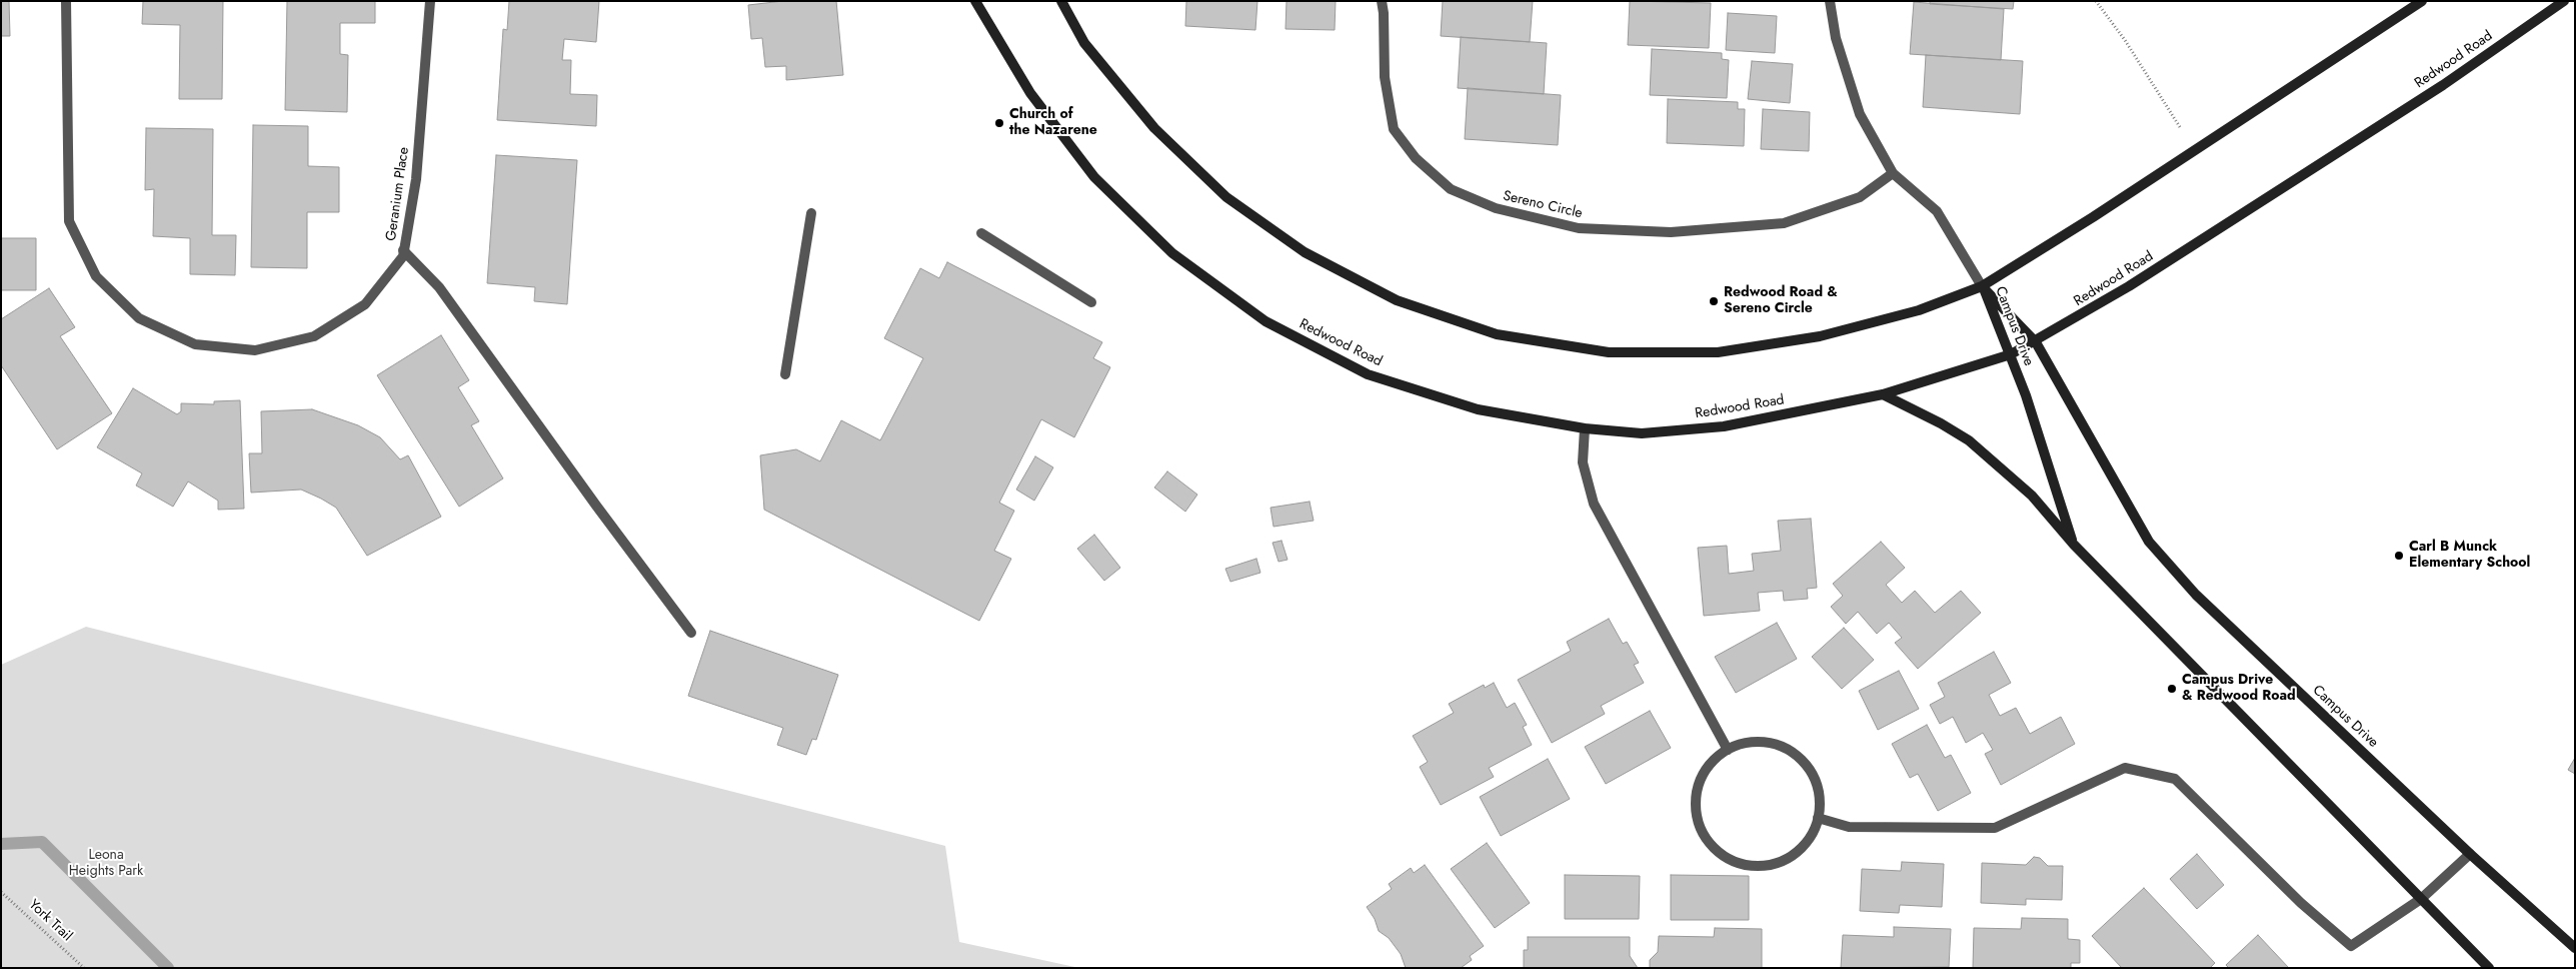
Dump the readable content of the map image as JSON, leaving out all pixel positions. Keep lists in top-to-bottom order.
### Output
{
  "streets": {
    "main road": ["Redwood Road", "Campus Drive"],
    "street": ["Geranium Place", "Sereno Circle"],
    "path": ["York Trail"]
  },
  "crossings": [
    ["Redwood Road", "Campus Drive"]
  ],
  "parks": ["Leona Heights Park"],
  "places": [
    "Church of the Nazarene",
    "Redwood Road & Sereno Circle",
    "Carl B Munck Elementary School",
    "Campus Drive & Redwood Road"
  ]
}
